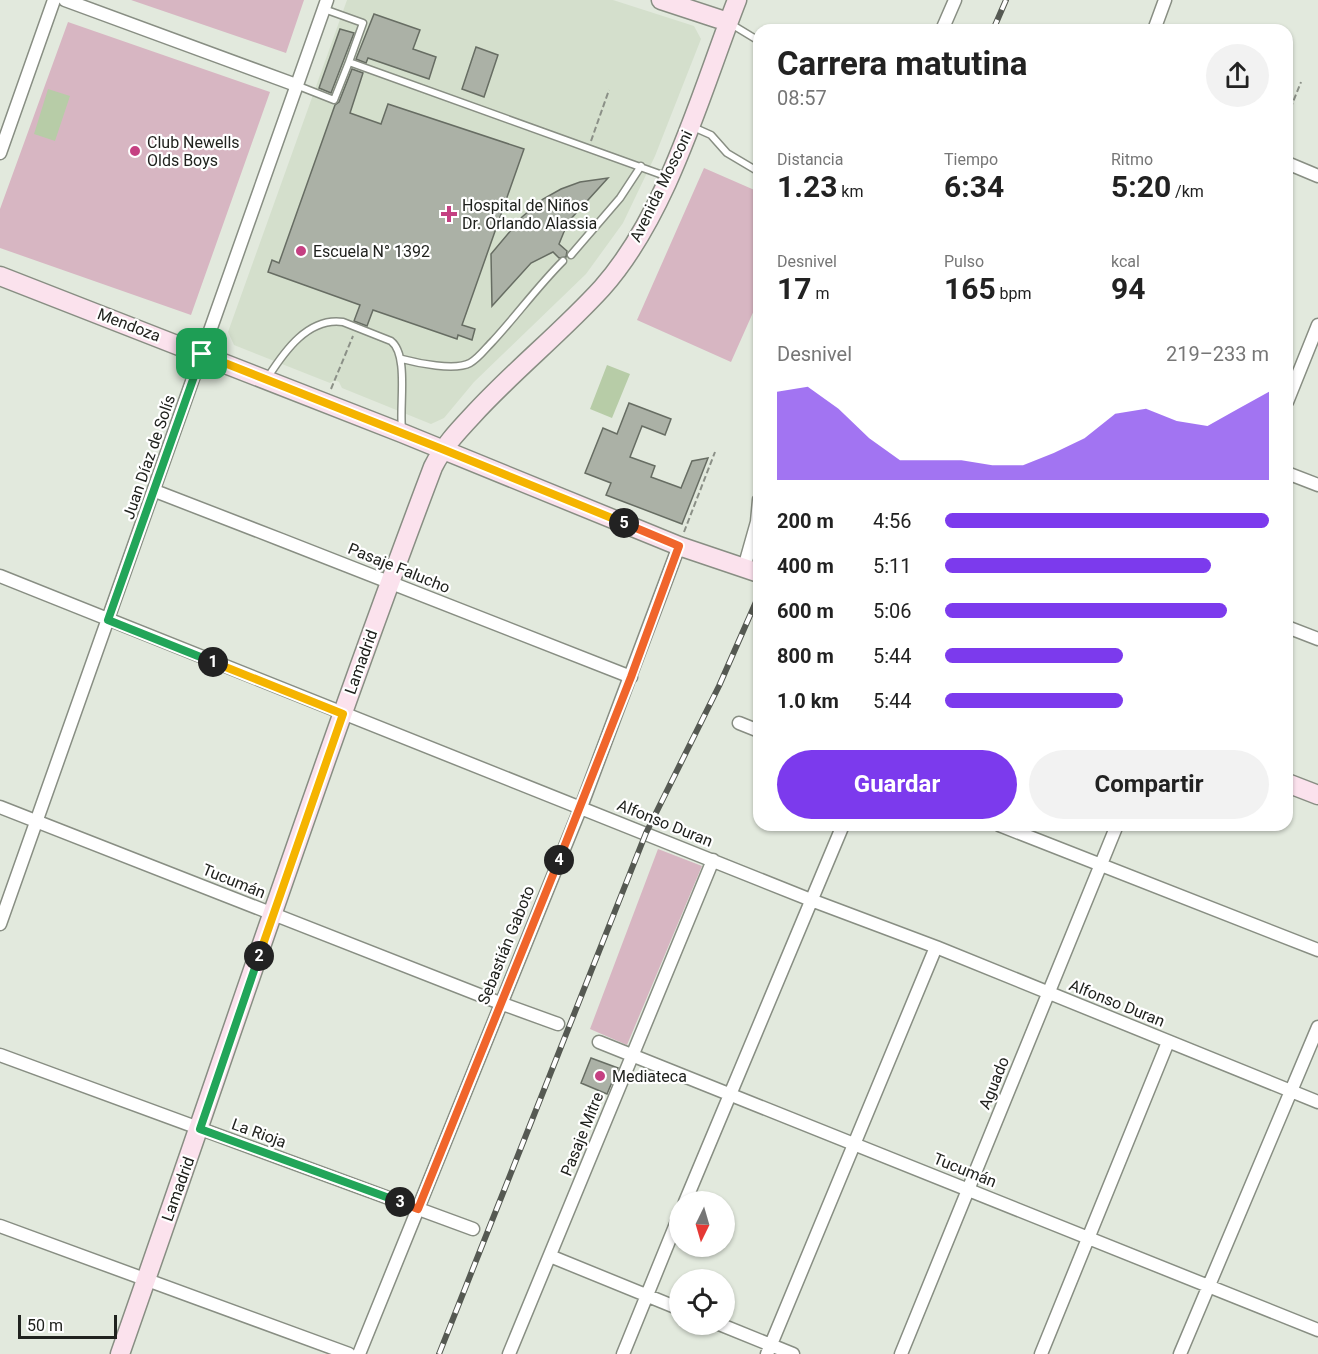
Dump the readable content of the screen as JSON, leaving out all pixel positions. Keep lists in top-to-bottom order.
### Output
{
  "streets": {
    "street": [
      "Avenida Mosconi",
      "Mendoza",
      "Juan Díaz de Solís",
      "Pasaje Falucho",
      "Lamadrid",
      "Alfonso Duran",
      "Tucumán",
      "Sebastián Gaboto",
      "Aguado",
      "La Rioja",
      "Pasaje Mitre"
    ]
  },
  "crossings": [
    ["Avenida Mosconi", "Mendoza"],
    ["Avenida Mosconi", "Lamadrid"],
    ["Mendoza", "Juan Díaz de Solís"],
    ["Mendoza", "Lamadrid"],
    ["Mendoza", "Sebastián Gaboto"],
    ["Juan Díaz de Solís", "Pasaje Falucho"],
    ["Juan Díaz de Solís", "Alfonso Duran"],
    ["Juan Díaz de Solís", "Tucumán"],
    ["Pasaje Falucho", "Lamadrid"],
    ["Pasaje Falucho", "Sebastián Gaboto"],
    ["Lamadrid", "Alfonso Duran"],
    ["Lamadrid", "Tucumán"],
    ["Lamadrid", "La Rioja"],
    ["Alfonso Duran", "Sebastián Gaboto"],
    ["Alfonso Duran", "Aguado"],
    ["Alfonso Duran", "Pasaje Mitre"],
    ["Tucumán", "Sebastián Gaboto"],
    ["Tucumán", "Aguado"],
    ["Tucumán", "Pasaje Mitre"],
    ["Sebastián Gaboto", "La Rioja"]
  ],
  "places": {
    "other": ["Club Newells Olds Boys", "Escuela N° 1392", "Mediateca"],
    "health": ["Hospital de Niños Dr. Orlando Alassia"]
  },
  "scale_bar": "50 m",
  "north": "bottom",
  "page": {
    "heading": ["Carrera matutina", "08:57"],
    "stats": [
      ["Distancia", "1.23 km"],
      ["Tiempo", "6:34"],
      ["Ritmo", "5:20 /km"],
      ["Desnivel", "17 m"],
      ["Pulso", "165 bpm"],
      ["kcal", "94"]
    ],
    "chart": ["Desnivel", "219–233 m"],
    "list": [
      {
        "name": "200 m",
        "note": "4:56"
      },
      {
        "name": "400 m",
        "note": "5:11"
      },
      {
        "name": "600 m",
        "note": "5:06"
      },
      {
        "name": "800 m",
        "note": "5:44"
      },
      {
        "name": "1.0 km",
        "note": "5:44"
      }
    ],
    "pins": [
      "5",
      "1",
      "4",
      "2",
      "3"
    ],
    "buttons": ["Guardar", "Compartir"],
    "scale": "50 m"
  }
}
